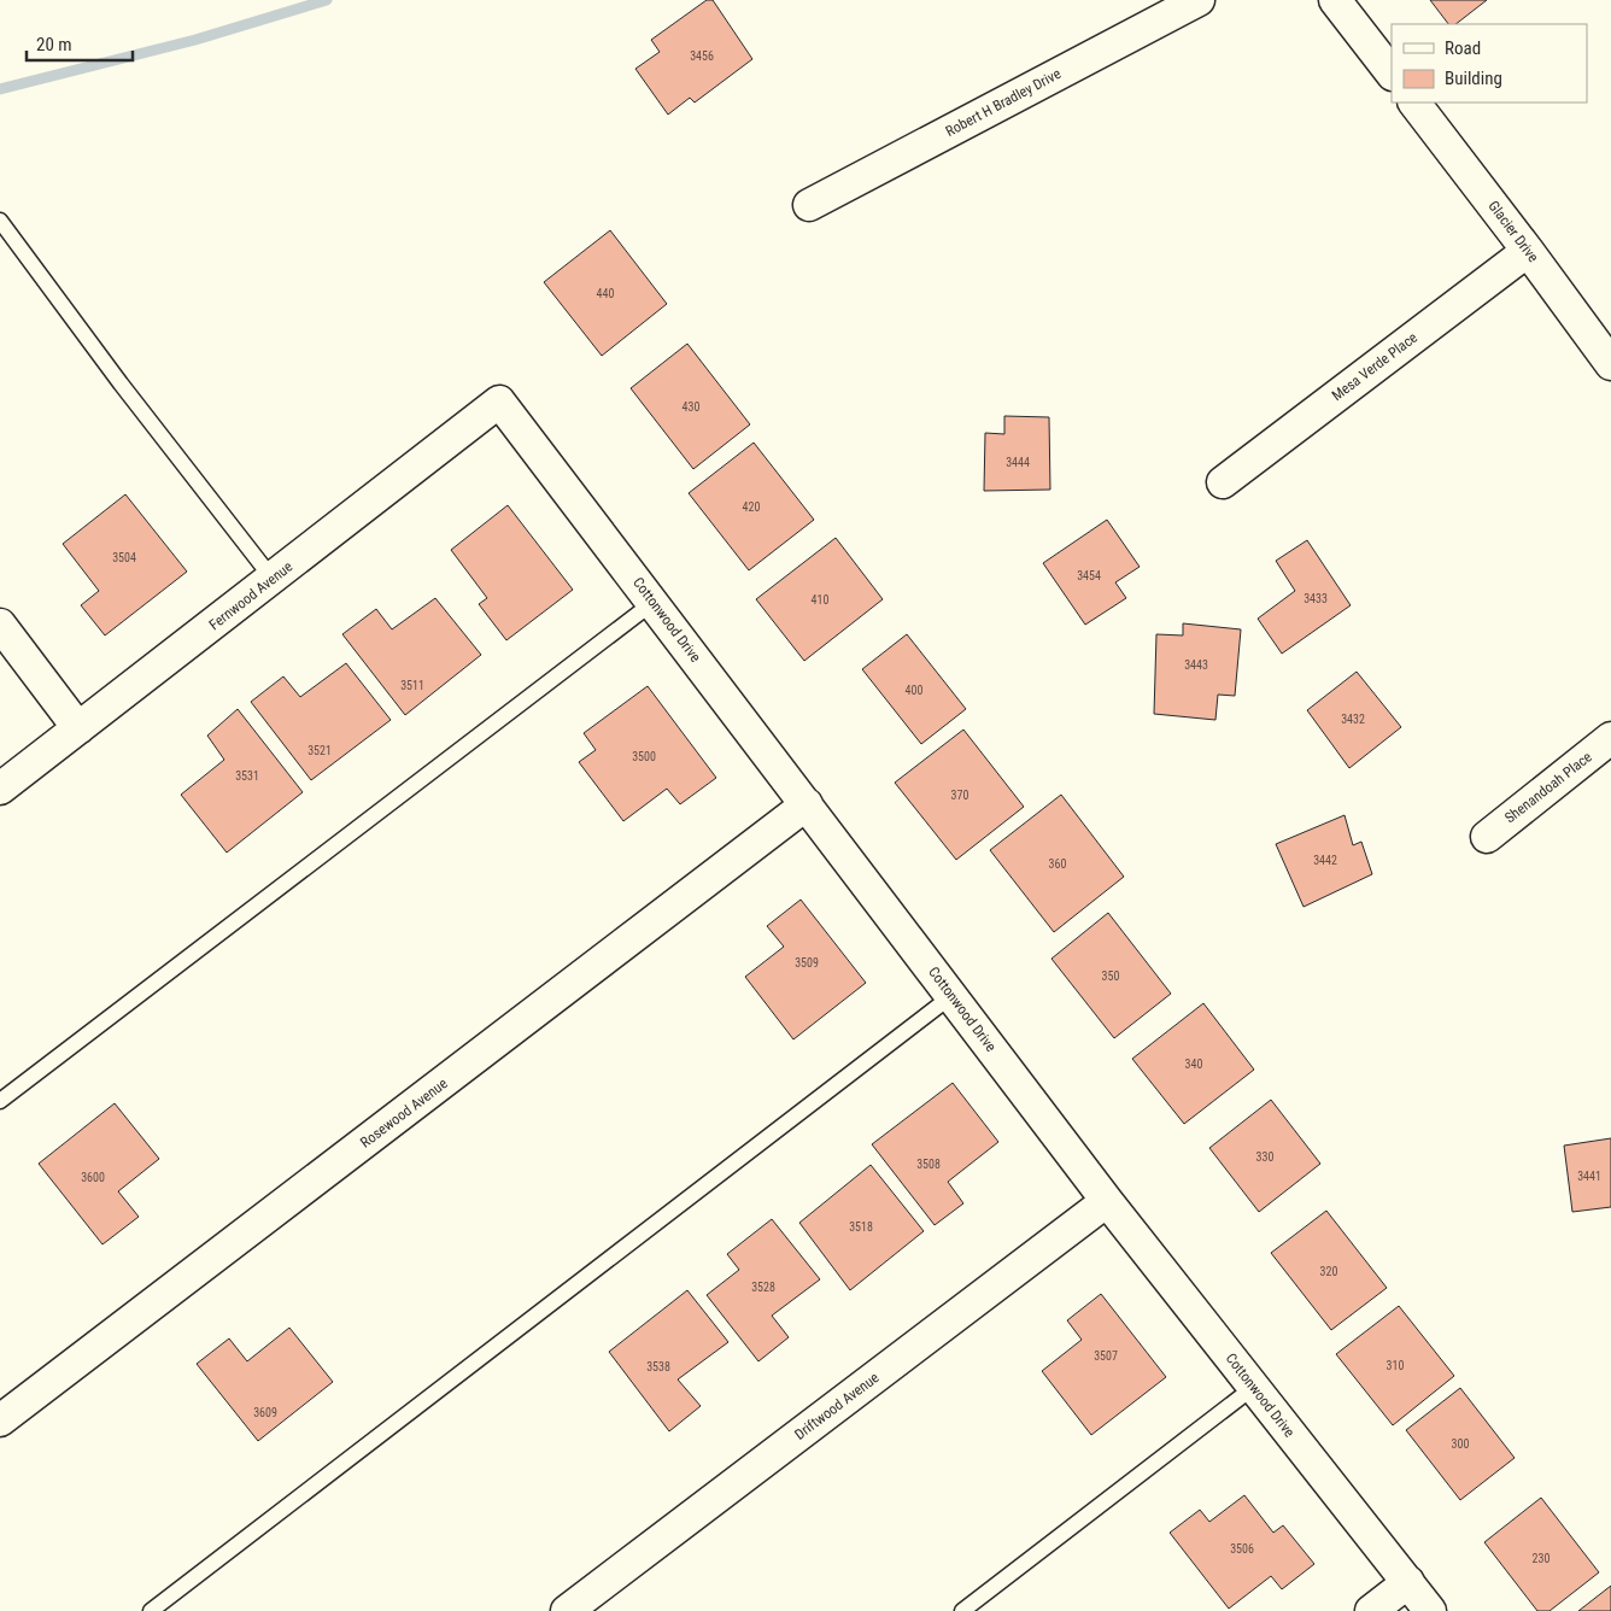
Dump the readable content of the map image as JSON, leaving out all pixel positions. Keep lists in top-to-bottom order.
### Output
{
  "streets": {
    "street": [
      "Robert H Bradley Drive",
      "Glacier Drive",
      "Mesa Verde Place",
      "Fernwood Avenue",
      "Cottonwood Drive",
      "Shenandoah Place",
      "Rosewood Avenue",
      "Driftwood Avenue"
    ]
  },
  "crossings": [
    ["Glacier Drive", "Mesa Verde Place"],
    ["Fernwood Avenue", "Cottonwood Drive"],
    ["Cottonwood Drive", "Rosewood Avenue"],
    ["Cottonwood Drive", "Driftwood Avenue"]
  ],
  "house_numbers": [
    "3456",
    "440",
    "430",
    "3444",
    "420",
    "3504",
    "3454",
    "3433",
    "410",
    "3443",
    "3511",
    "400",
    "3432",
    "3521",
    "3500",
    "3531",
    "370",
    "3442",
    "360",
    "3509",
    "350",
    "340",
    "330",
    "3508",
    "3441",
    "3600",
    "3518",
    "320",
    "3528",
    "3507",
    "310",
    "3538",
    "3609",
    "300",
    "3506",
    "230"
  ],
  "legend": ["Road", "Building"],
  "scale_bar": "20 m"
}
